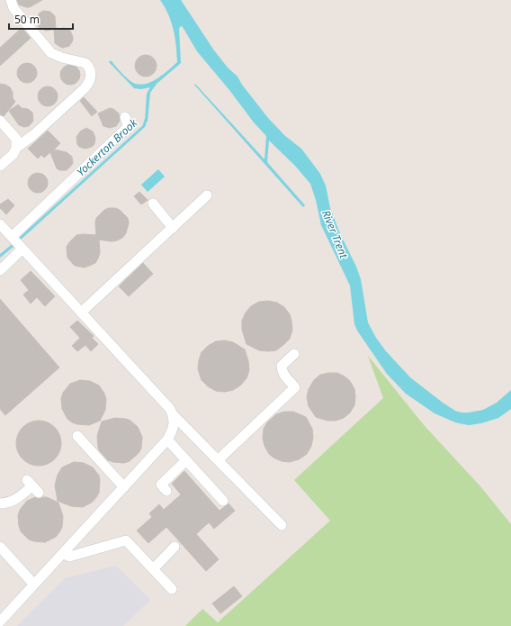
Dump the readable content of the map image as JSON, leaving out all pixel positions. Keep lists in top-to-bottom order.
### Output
{
  "water": ["Yockerton Brook", "River Trent"],
  "scale_bar": "50 m"
}
